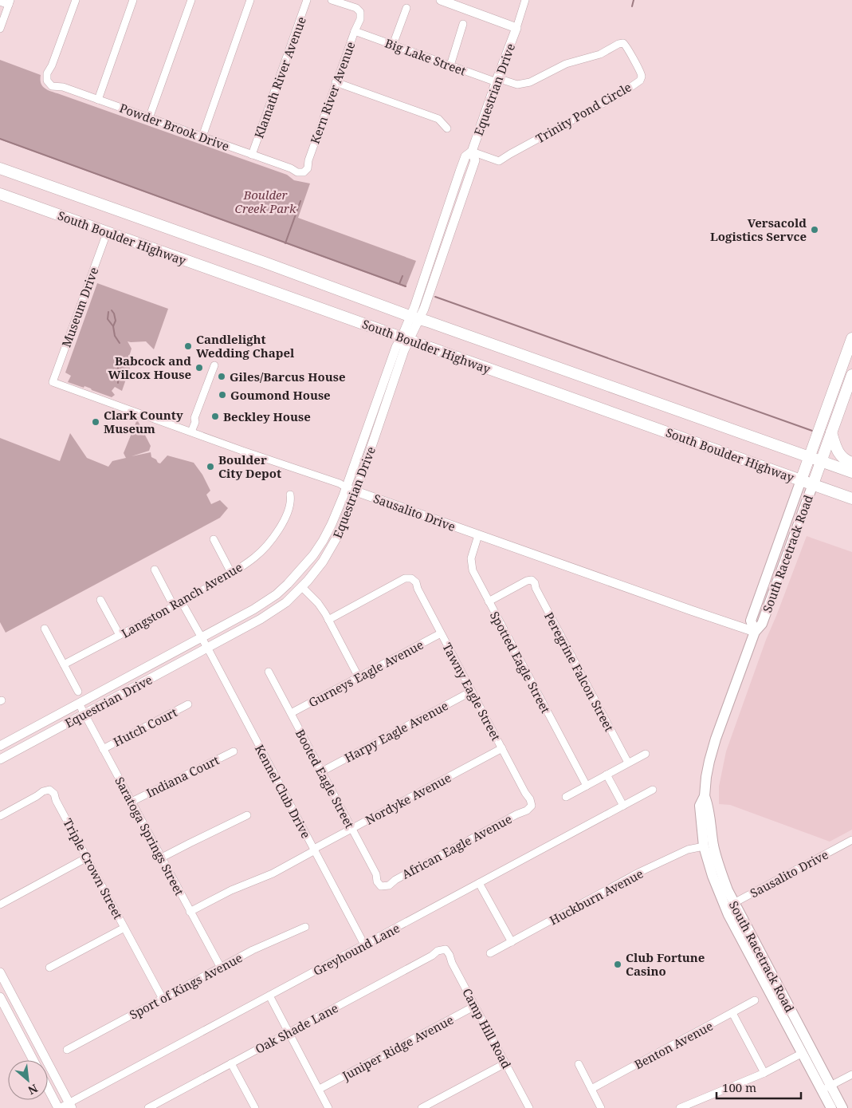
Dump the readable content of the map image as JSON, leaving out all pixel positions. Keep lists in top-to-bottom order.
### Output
{
  "streets": {
    "main road": ["South Boulder Highway", "South Racetrack Road"],
    "street": [
      "Big Lake Street",
      "Klamath River Avenue",
      "Equestrian Drive",
      "Kern River Avenue",
      "Trinity Pond Circle",
      "Powder Brook Drive",
      "Museum Drive",
      "Sausalito Drive",
      "Langston Ranch Avenue",
      "Spotted Eagle Street",
      "Peregrine Falcon Street",
      "Gurneys Eagle Avenue",
      "Tawny Eagle Street",
      "Hutch Court",
      "Harpy Eagle Avenue",
      "Indiana Court",
      "Booted Eagle Street",
      "Kennel Club Drive",
      "Nordyke Avenue",
      "Saratoga Springs Street",
      "African Eagle Avenue",
      "Triple Crown Street",
      "Huckburn Avenue",
      "Greyhound Lane",
      "Sport of Kings Avenue",
      "Oak Shade Lane",
      "Camp Hill Road",
      "Benton Avenue",
      "Juniper Ridge Avenue"
    ]
  },
  "crossings": [
    ["Big Lake Street", "Equestrian Drive"],
    ["Big Lake Street", "Kern River Avenue"],
    ["Big Lake Street", "Trinity Pond Circle"],
    ["Klamath River Avenue", "Powder Brook Drive"],
    ["Equestrian Drive", "Trinity Pond Circle"],
    ["Equestrian Drive", "South Boulder Highway"],
    ["Equestrian Drive", "Sausalito Drive"],
    ["Equestrian Drive", "Kennel Club Drive"],
    ["Equestrian Drive", "Saratoga Springs Street"],
    ["Kern River Avenue", "Powder Brook Drive"],
    ["South Boulder Highway", "Museum Drive"],
    ["South Boulder Highway", "South Racetrack Road"],
    ["Museum Drive", "Sausalito Drive"],
    ["Sausalito Drive", "South Racetrack Road"],
    ["Sausalito Drive", "Spotted Eagle Street"],
    ["South Racetrack Road", "Huckburn Avenue"],
    ["Langston Ranch Avenue", "Kennel Club Drive"],
    ["Spotted Eagle Street", "Peregrine Falcon Street"],
    ["Gurneys Eagle Avenue", "Tawny Eagle Street"],
    ["Gurneys Eagle Avenue", "Booted Eagle Street"],
    ["Tawny Eagle Street", "Harpy Eagle Avenue"],
    ["Tawny Eagle Street", "Nordyke Avenue"],
    ["Tawny Eagle Street", "African Eagle Avenue"],
    ["Hutch Court", "Saratoga Springs Street"],
    ["Harpy Eagle Avenue", "Booted Eagle Street"],
    ["Indiana Court", "Saratoga Springs Street"],
    ["Booted Eagle Street", "Nordyke Avenue"],
    ["Booted Eagle Street", "African Eagle Avenue"],
    ["Kennel Club Drive", "Nordyke Avenue"],
    ["Kennel Club Drive", "Greyhound Lane"],
    ["Nordyke Avenue", "Saratoga Springs Street"],
    ["Saratoga Springs Street", "Sport of Kings Avenue"],
    ["Triple Crown Street", "Sport of Kings Avenue"],
    ["Oak Shade Lane", "Camp Hill Road"],
    ["Camp Hill Road", "Juniper Ridge Avenue"]
  ],
  "parks": ["Boulder Creek Park"],
  "places": [
    "Versacold Logistics Servce",
    "Candlelight Wedding Chapel",
    "Babcock and Wilcox House",
    "Giles/Barcus House",
    "Goumond House",
    "Beckley House",
    "Clark County Museum",
    "Boulder City Depot",
    "Club Fortune Casino"
  ],
  "scale_bar": "100 m",
  "north": "bottom right"
}
